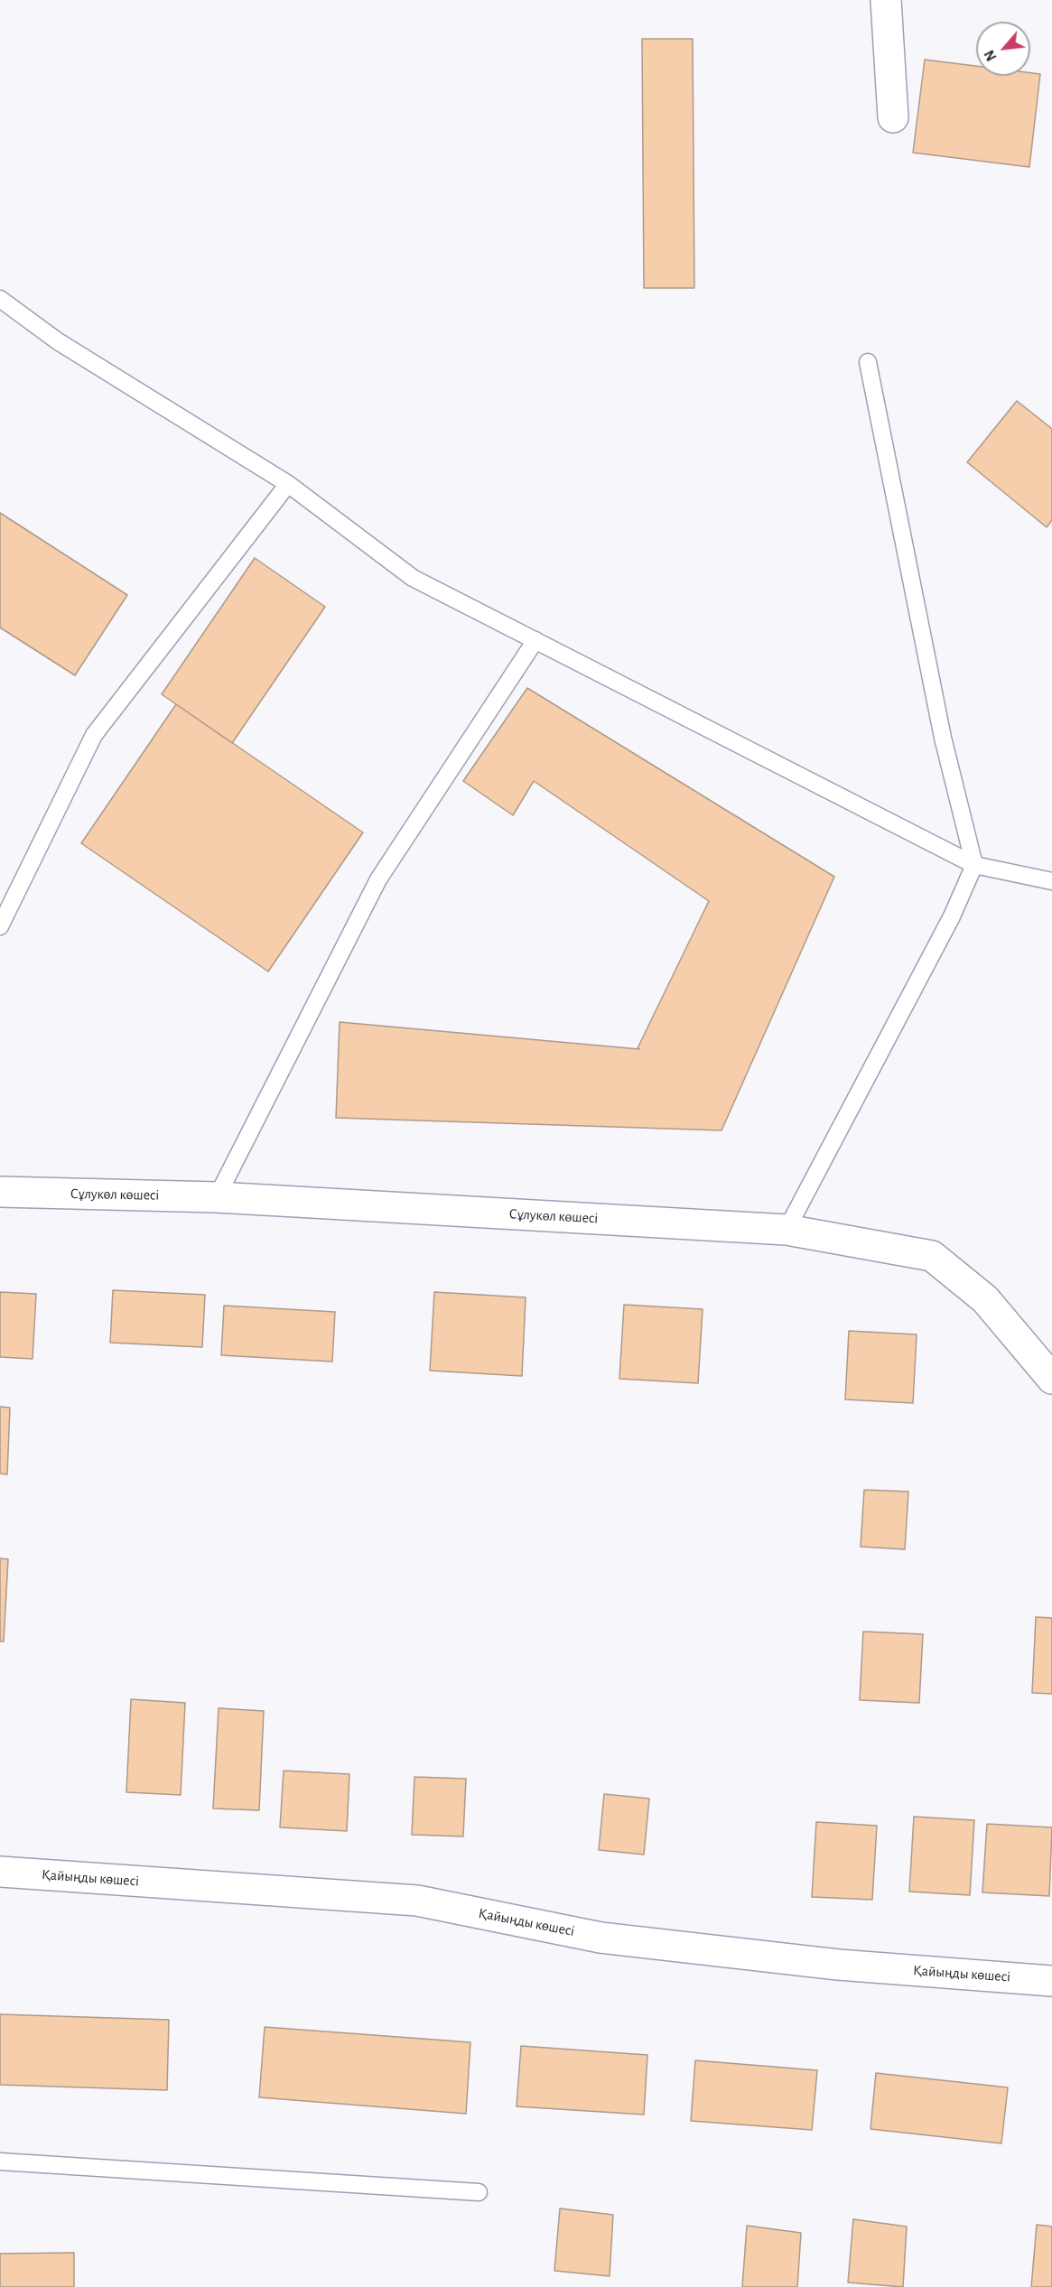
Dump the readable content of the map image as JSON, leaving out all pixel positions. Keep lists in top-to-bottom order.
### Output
{
  "streets": {
    "street": ["Сұлукөл көшесі", "Қайыңды көшесі"]
  },
  "north": "bottom left"
}
